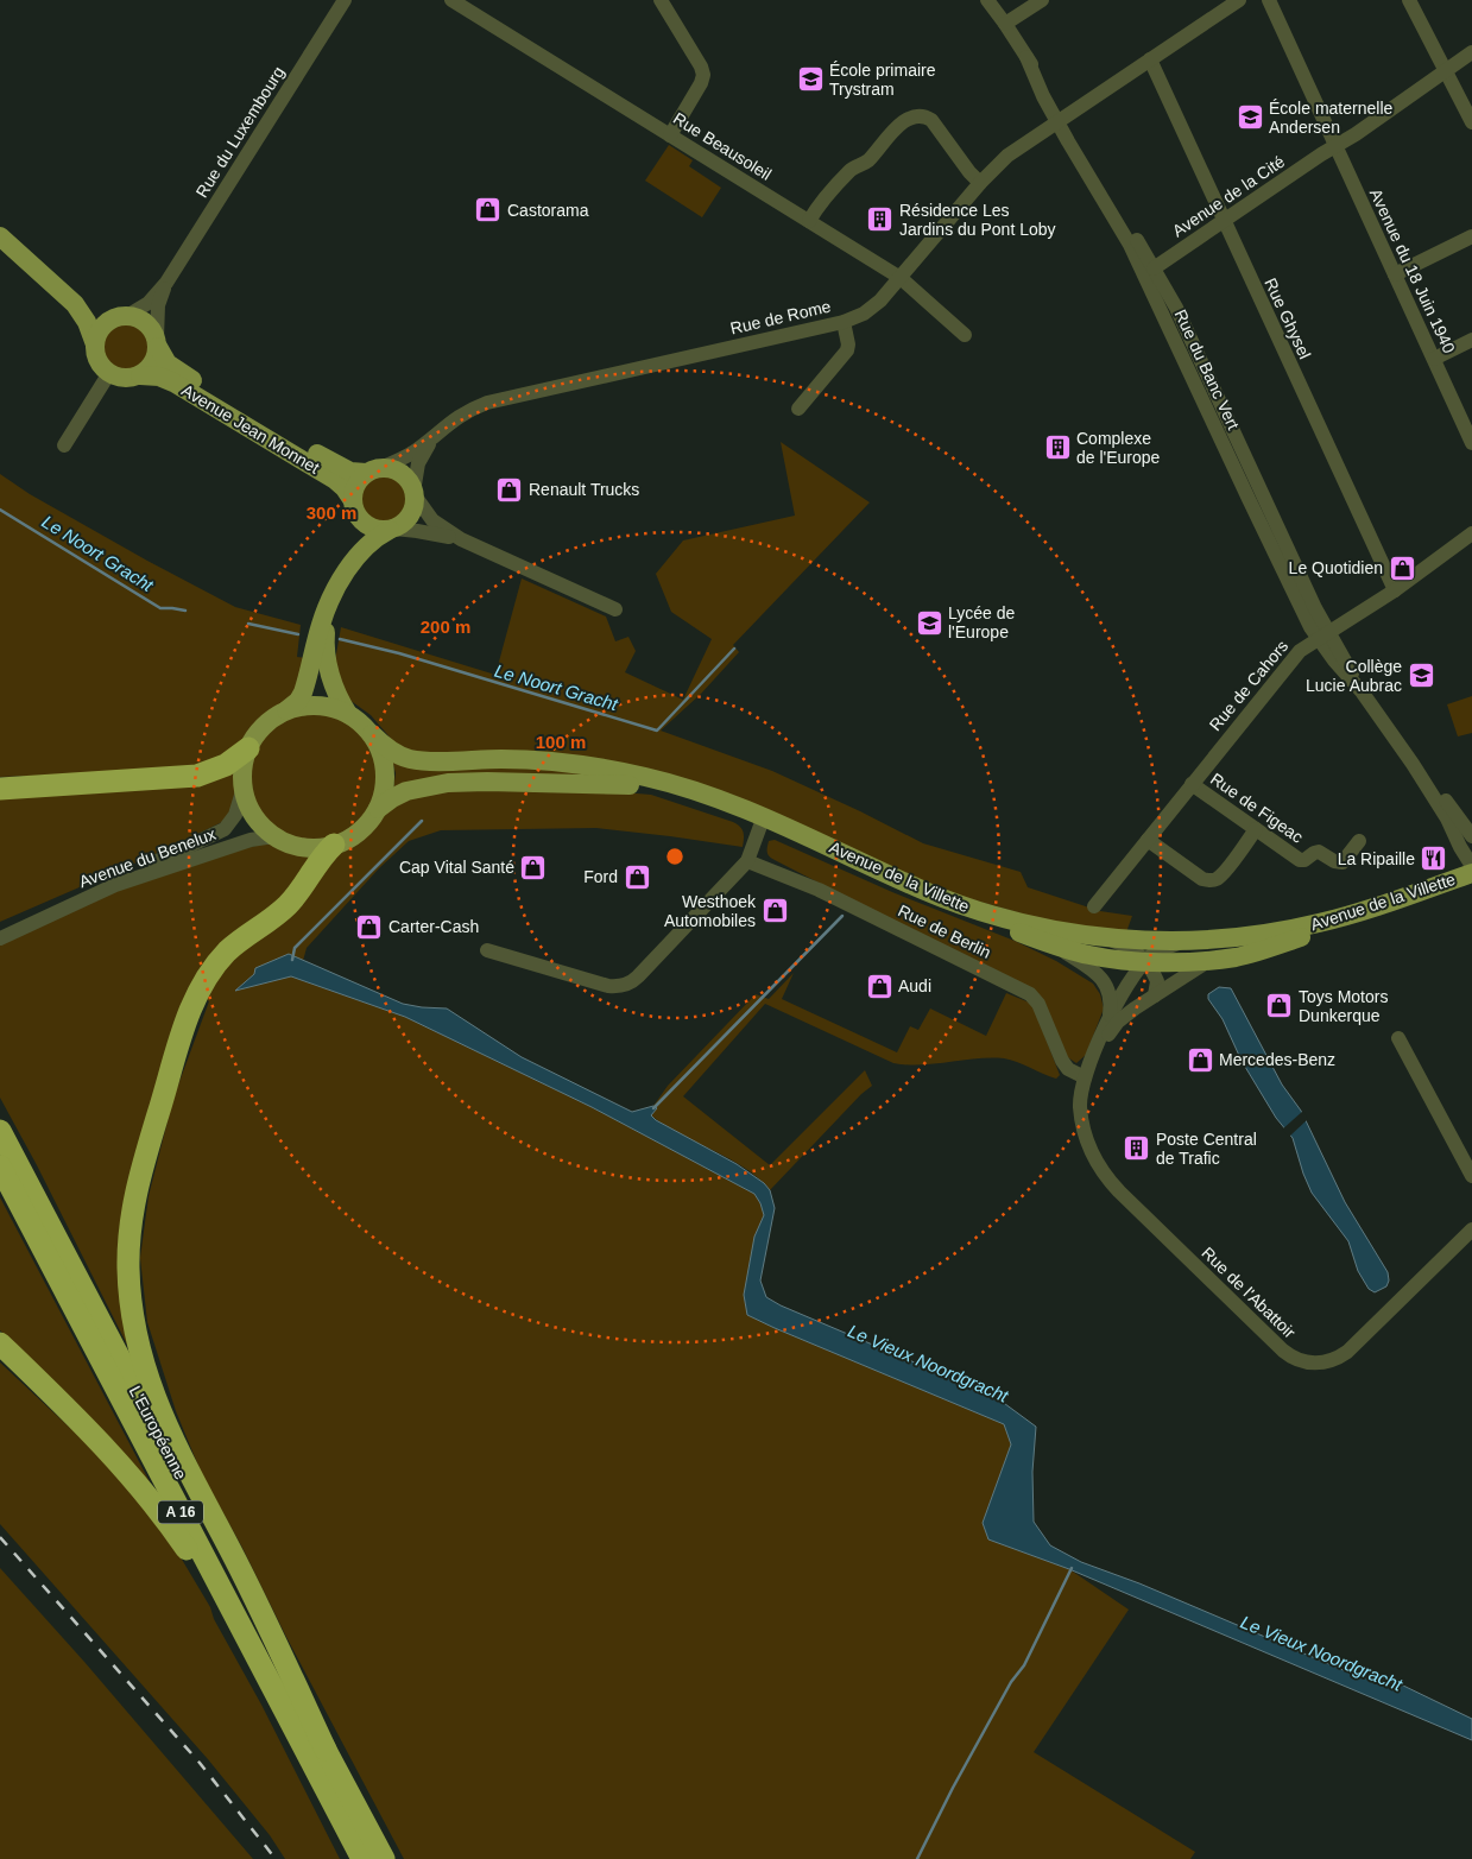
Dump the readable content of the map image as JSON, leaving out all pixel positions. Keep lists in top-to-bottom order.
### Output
{
  "streets": {
    "highway": ["L'Européenne", "A 16"],
    "main road": ["Avenue Jean Monnet", "Avenue de la Villette"],
    "street": [
      "Rue du Luxembourg",
      "Rue Beausoleil",
      "Avenue de la Cité",
      "Avenue du 18 Juin 1940",
      "Rue de Rome",
      "Rue Ghysel",
      "Rue du Banc Vert",
      "Rue de Cahors",
      "Rue de Figeac",
      "Avenue du Benelux",
      "Rue de Berlin",
      "Rue de l'Abattoir"
    ]
  },
  "crossings": [
    ["Rue du Luxembourg", "Avenue Jean Monnet"],
    ["Rue Beausoleil", "Rue de Rome"],
    ["Avenue de la Cité", "Avenue du 18 Juin 1940"],
    ["Avenue de la Cité", "Rue Ghysel"],
    ["Avenue de la Cité", "Rue du Banc Vert"],
    ["Rue de Rome", "Rue Ghysel"],
    ["Rue de Rome", "Rue du Banc Vert"],
    ["Rue de Rome", "Avenue Jean Monnet"],
    ["Rue Ghysel", "Rue de Cahors"],
    ["Rue du Banc Vert", "Rue de Cahors"],
    ["Rue de Cahors", "Rue de Figeac"],
    ["Avenue du Benelux", "Avenue de la Villette"],
    ["Avenue de la Villette", "Rue de l'Abattoir"],
    ["Rue de Berlin", "Rue de l'Abattoir"]
  ],
  "water": ["Le Noort Gracht", "Le Vieux Noordgracht"],
  "places": {
    "school or university": [
      "École primaire Trystram",
      "École maternelle Andersen",
      "Lycée de l'Europe",
      "Collège Lucie Aubrac"
    ],
    "shop": [
      "Castorama",
      "Renault Trucks",
      "Le Quotidien",
      "Cap Vital Santé",
      "Ford",
      "Westhoek Automobiles",
      "Carter-Cash",
      "Audi",
      "Toys Motors Dunkerque",
      "Mercedes-Benz"
    ],
    "building": ["Résidence Les Jardins du Pont Loby", "Complexe de l'Europe", "Poste Central de Trafic"],
    "restaurant": ["La Ripaille"]
  },
  "rings": ["300 m", "200 m", "100 m"]
}
